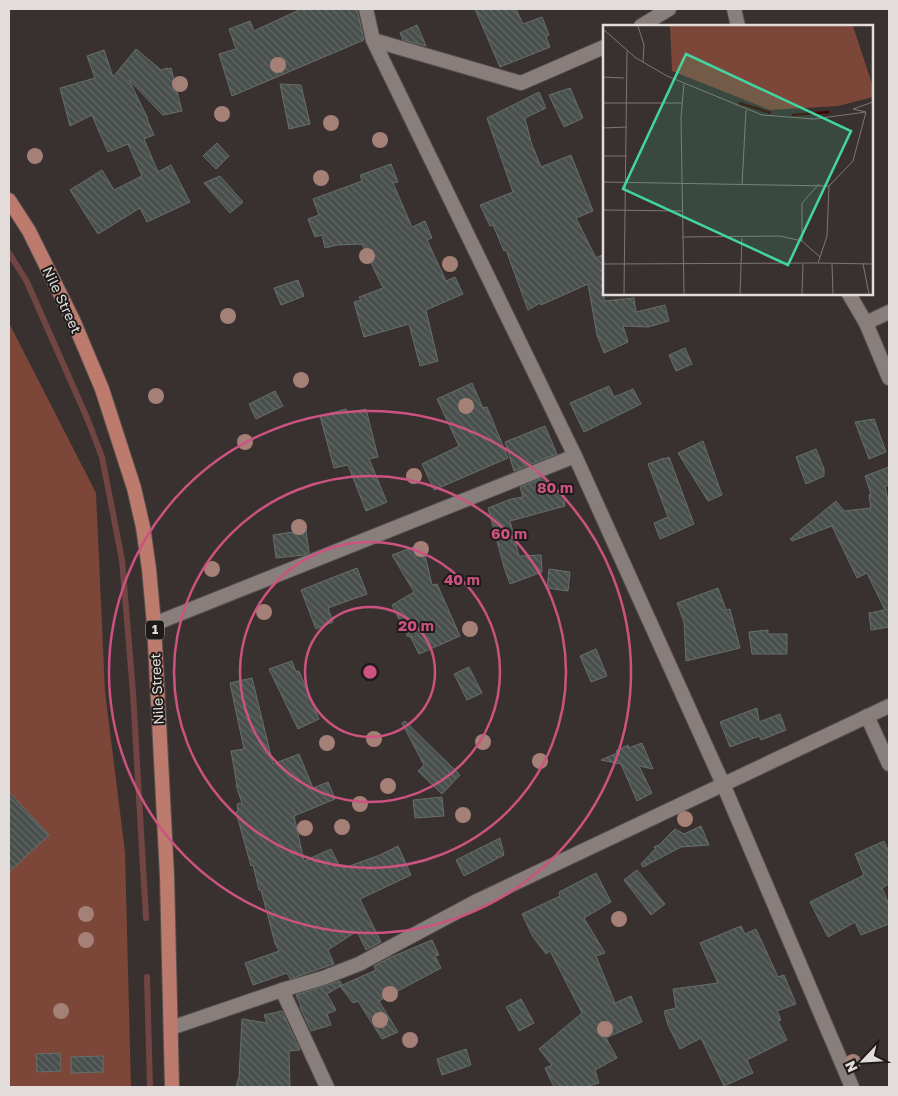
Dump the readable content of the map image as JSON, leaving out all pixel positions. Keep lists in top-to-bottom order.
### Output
{
  "streets": {
    "main road": ["Nile Street", "1"]
  },
  "north": "bottom left",
  "rings": [
    "80 m",
    "60 m",
    "40 m",
    "20 m"
  ]
}
